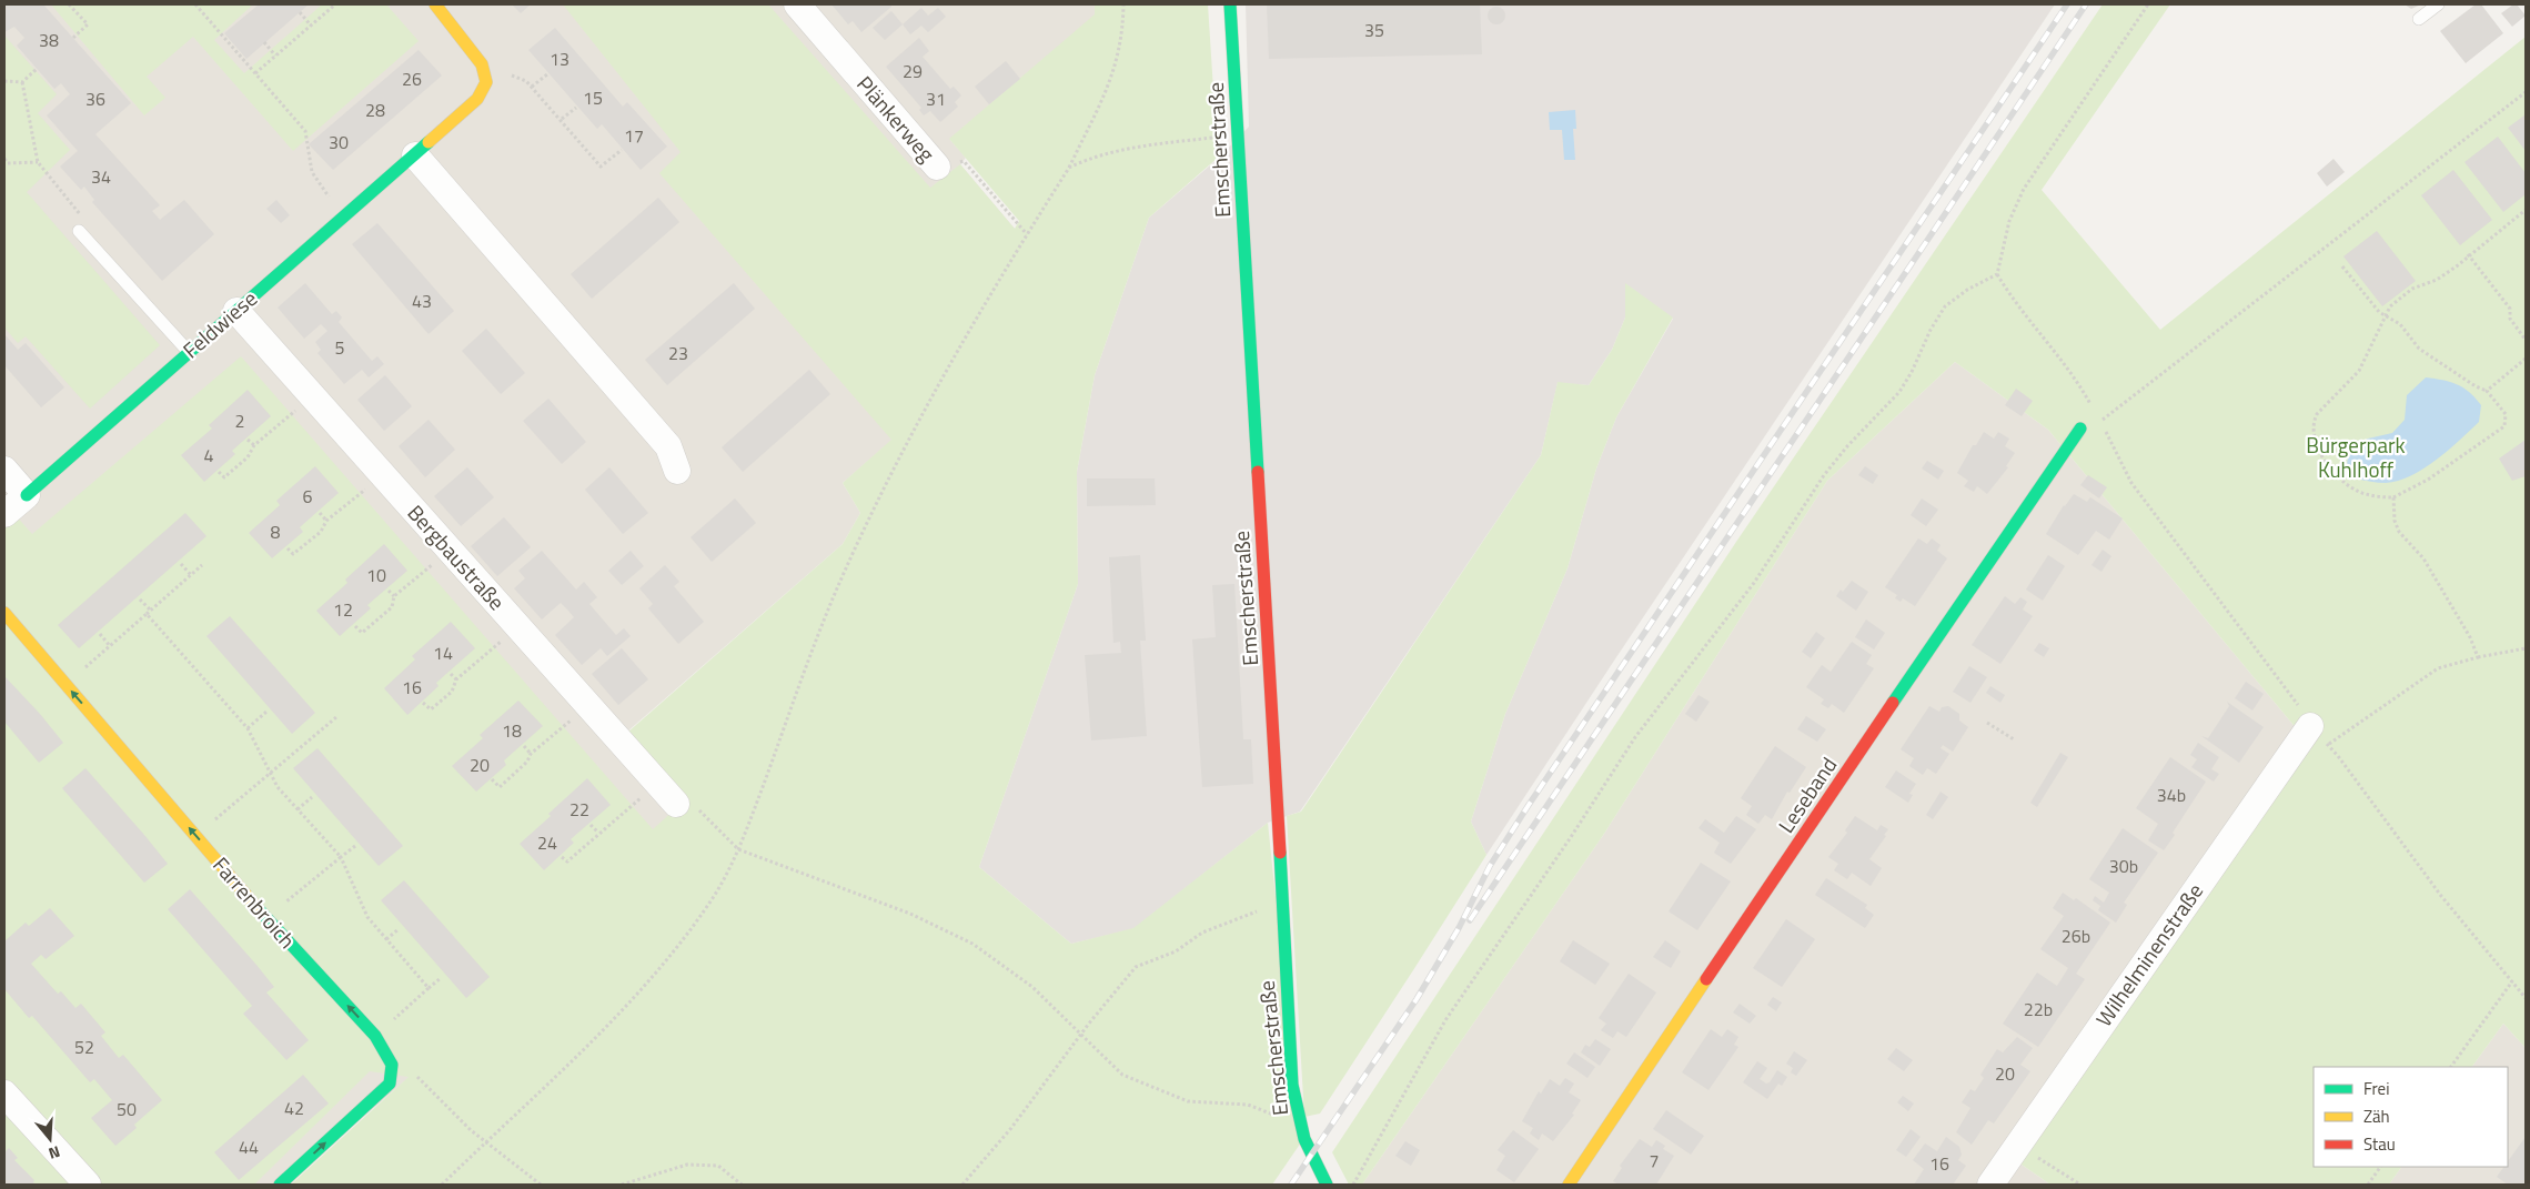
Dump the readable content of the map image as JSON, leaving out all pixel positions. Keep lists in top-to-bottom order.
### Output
{
  "streets": {
    "street": [
      "Plänkerweg",
      "Emscherstraße",
      "Feldwiese",
      "Bergbaustraße",
      "Leseband",
      "Farrenbroich",
      "Wilhelminenstraße"
    ]
  },
  "crossings": [
    ["Feldwiese", "Bergbaustraße"]
  ],
  "one_way": ["Farrenbroich"],
  "parks": ["Bürgerpark Kuhlhoff"],
  "house_numbers": [
    "35",
    "38",
    "13",
    "29",
    "26",
    "15",
    "36",
    "31",
    "28",
    "17",
    "30",
    "34",
    "43",
    "5",
    "23",
    "2",
    "4",
    "6",
    "8",
    "10",
    "12",
    "14",
    "16",
    "18",
    "20",
    "34b",
    "22",
    "24",
    "30b",
    "26b",
    "22b",
    "52",
    "20",
    "42",
    "50",
    "44",
    "7",
    "16"
  ],
  "legend": ["Frei", "Zäh", "Stau"],
  "north": "bottom"
}
